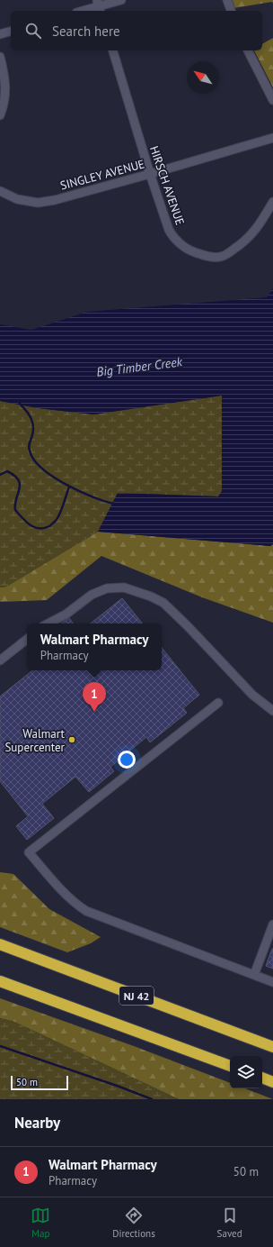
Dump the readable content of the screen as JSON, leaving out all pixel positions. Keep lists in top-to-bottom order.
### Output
{
  "streets": {
    "highway": ["NJ 42"],
    "street": ["SINGLEY AVENUE", "HIRSCH AVENUE"]
  },
  "crossings": [
    ["SINGLEY AVENUE", "HIRSCH AVENUE"]
  ],
  "water": ["Big Timber Creek"],
  "places": ["Walmart Supercenter"],
  "scale_bar": "50 m",
  "north": "top left",
  "page": {
    "search": "Search here",
    "popup": ["Walmart Pharmacy", "Pharmacy"],
    "pins": "1",
    "scale": "50 m",
    "heading": "Nearby",
    "list": [
      {
        "mark": "1",
        "name": "Walmart Pharmacy",
        "note": "Pharmacy",
        "value": "50 m"
      }
    ],
    "nav": ["Map", "Directions", "Saved"]
  }
}
